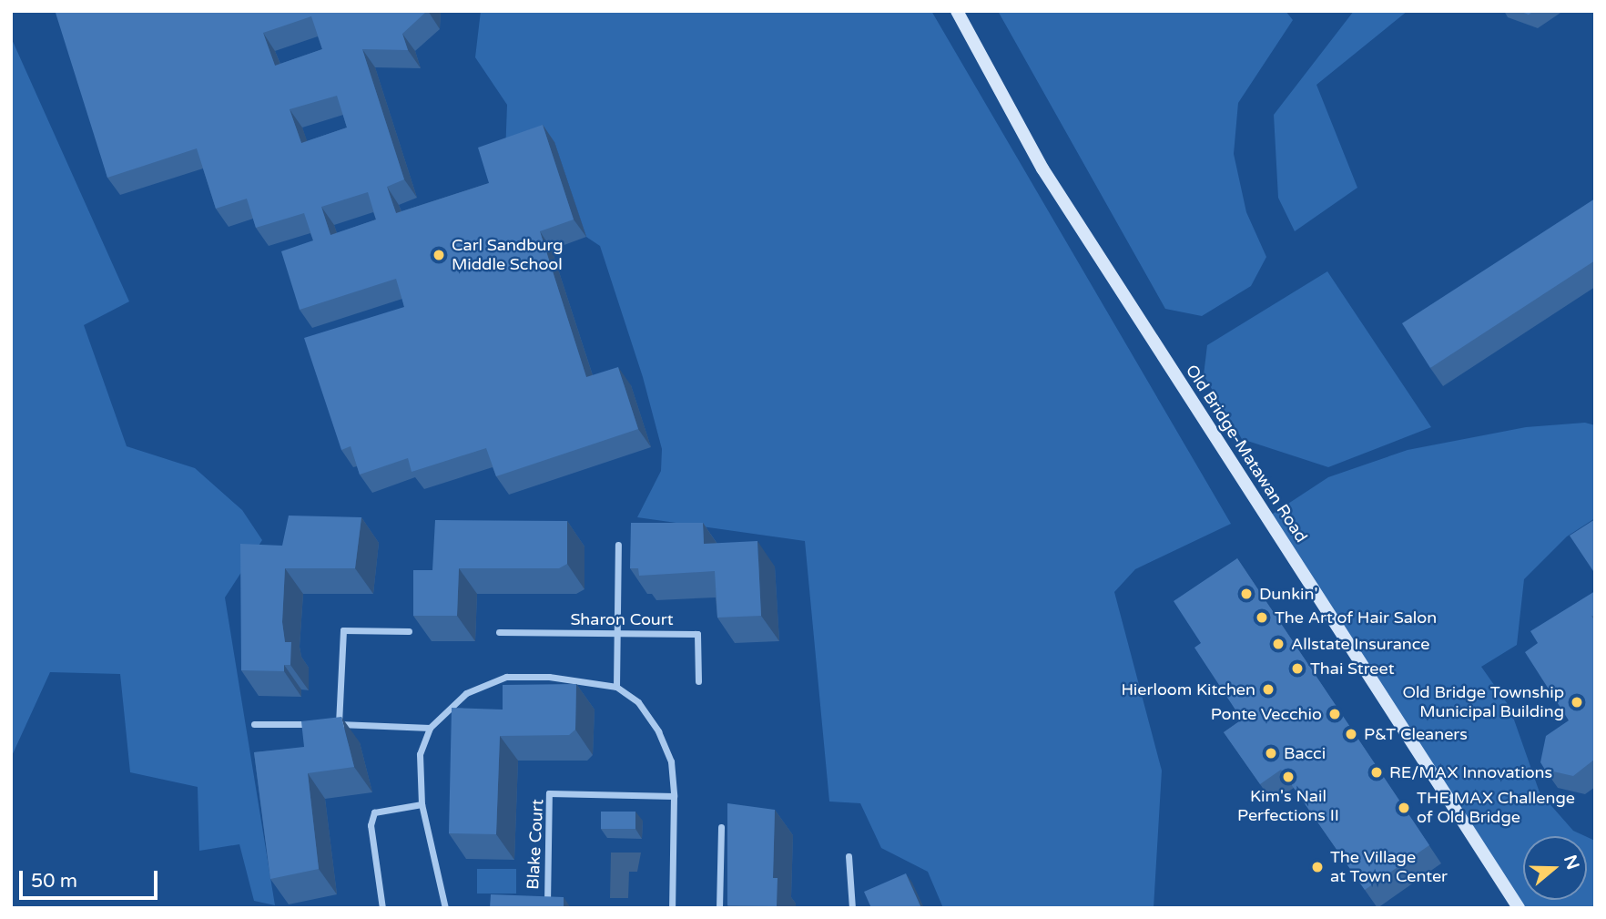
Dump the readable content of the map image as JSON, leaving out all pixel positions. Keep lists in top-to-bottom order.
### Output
{
  "streets": {
    "main road": ["Old Bridge-Matawan Road"],
    "street": ["Sharon Court", "Blake Court"]
  },
  "places": [
    "Carl Sandburg Middle School",
    "Dunkin'",
    "The Art of Hair Salon",
    "Allstate Insurance",
    "Thai Street",
    "Hierloom Kitchen",
    "Old Bridge Township Municipal Building",
    "Ponte Vecchio",
    "P&T Cleaners",
    "Bacci",
    "RE/MAX Innovations",
    "Kim's Nail Perfections II",
    "THE MAX Challenge of Old Bridge",
    "The Village at Town Center"
  ],
  "scale_bar": "50 m",
  "north": "right"
}
